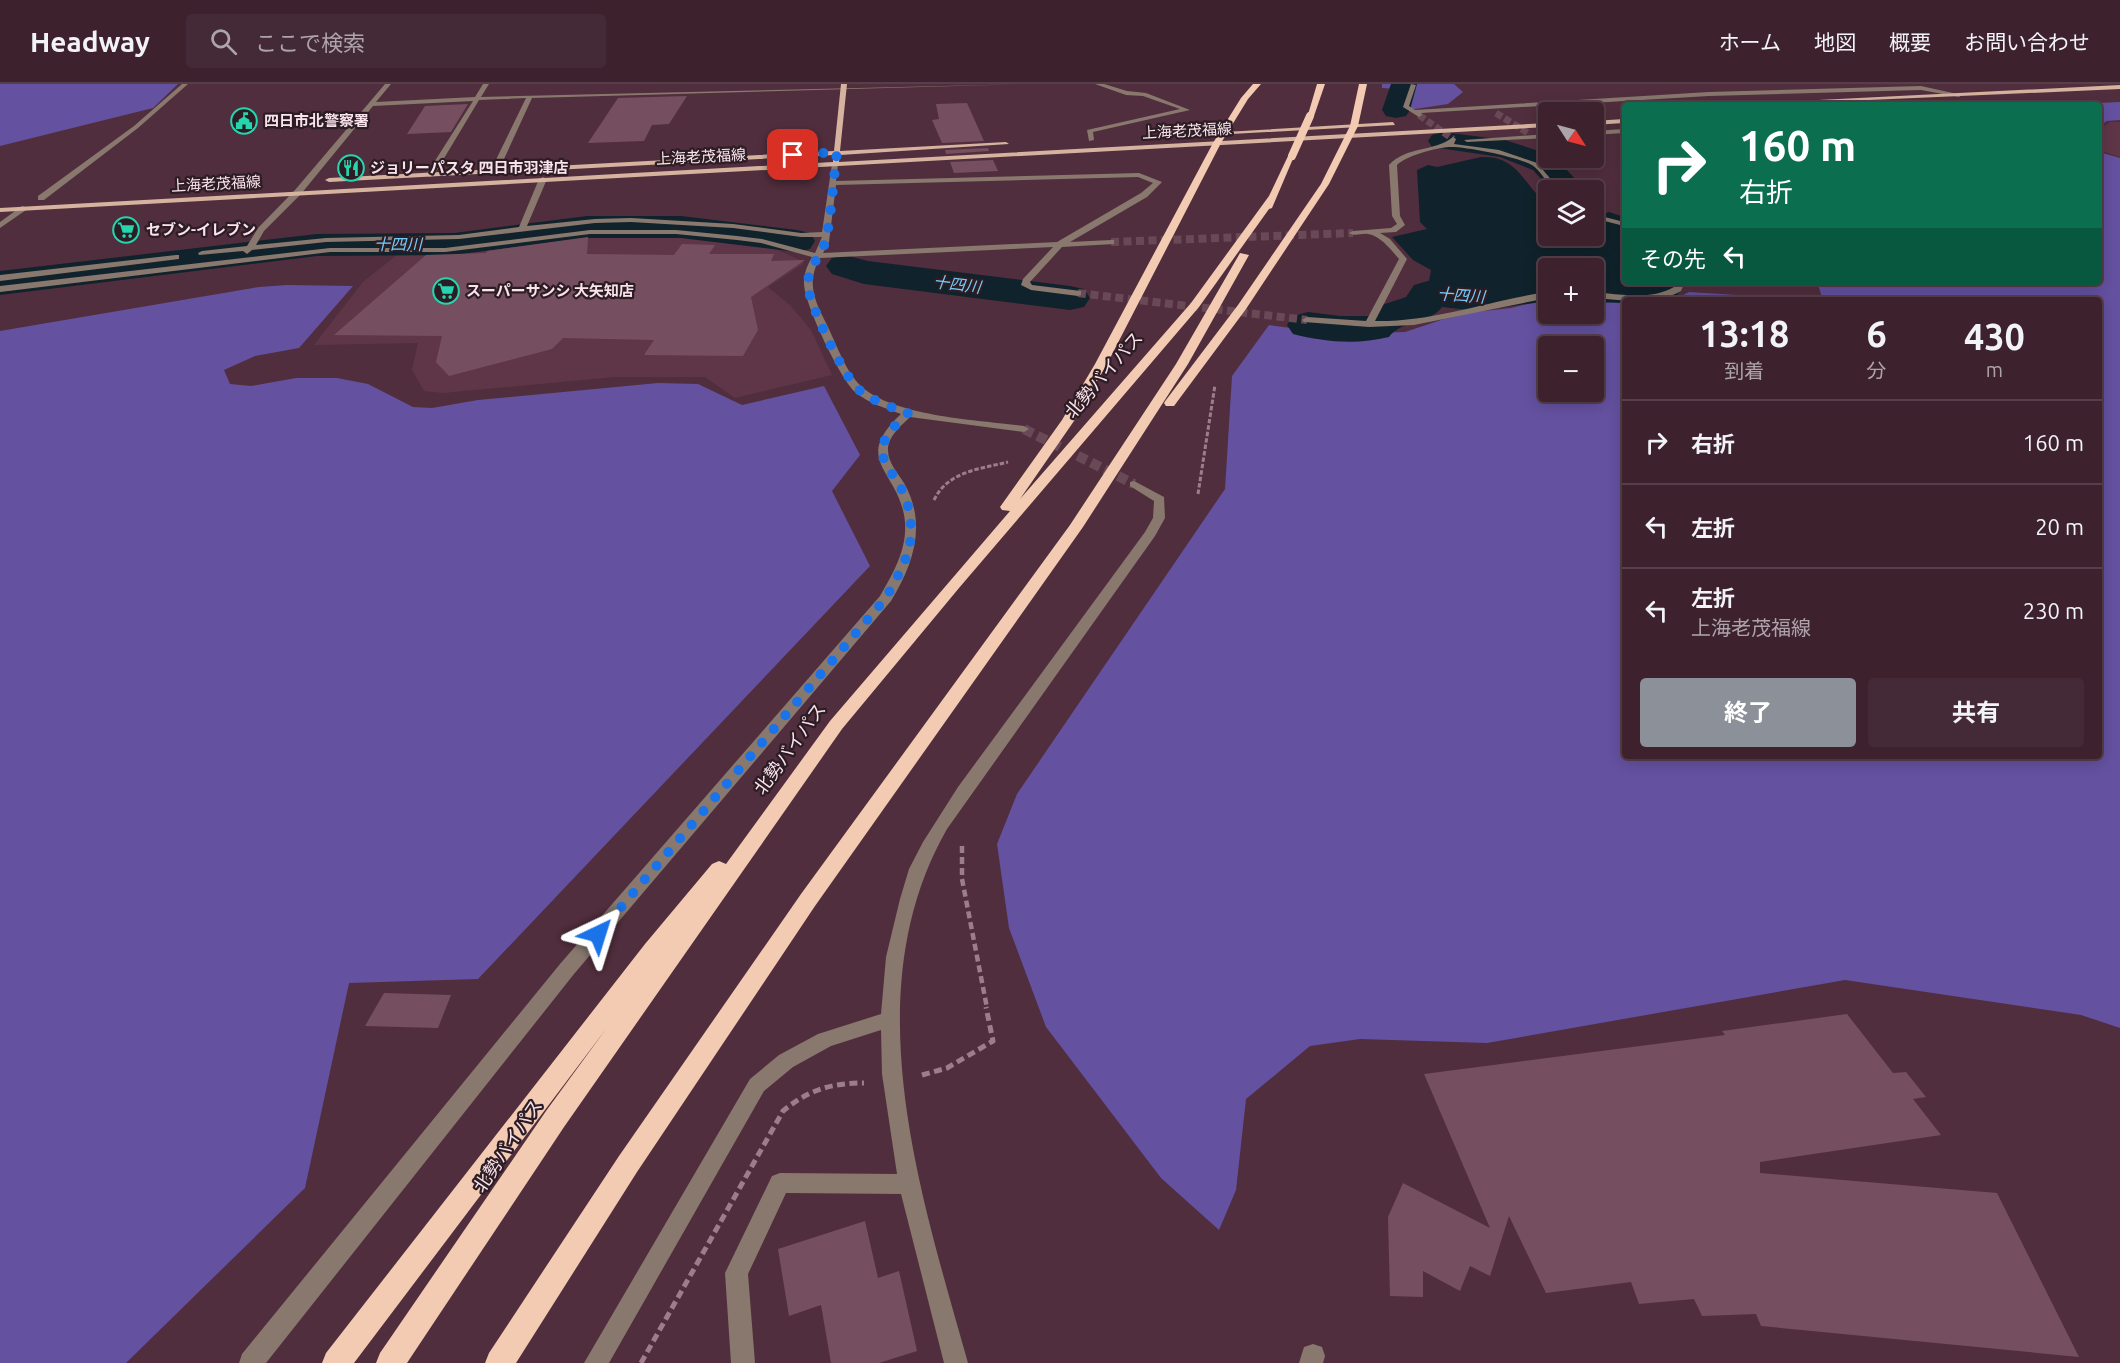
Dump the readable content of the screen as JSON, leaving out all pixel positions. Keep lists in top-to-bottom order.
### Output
{
  "streets": {
    "highway": ["北勢バイパス"],
    "main road": ["上海老茂福線"]
  },
  "water": ["十四川"],
  "places": {
    "public building": ["四日市北警察署"],
    "restaurant": ["ジョリーパスタ 四日市羽津店"],
    "supermarket": ["セブン-イレブン", "スーパーサンシ 大矢知店"]
  },
  "north": "bottom right",
  "page": {
    "header": "Headway",
    "search": "ここで検索",
    "nav": [
      "ホーム",
      "地図",
      "概要",
      "お問い合わせ"
    ],
    "map_buttons": ["+", "−"],
    "turn": ["160 m", "右折"],
    "then": "その先",
    "eta": [
      "13:18",
      "到着",
      "6",
      "分",
      "430",
      "m"
    ],
    "list": [
      {
        "name": "右折",
        "value": "160 m"
      },
      {
        "name": "左折",
        "value": "20 m"
      },
      {
        "name": "左折",
        "note": "上海老茂福線",
        "value": "230 m"
      }
    ],
    "buttons": ["終了", "共有"]
  }
}
